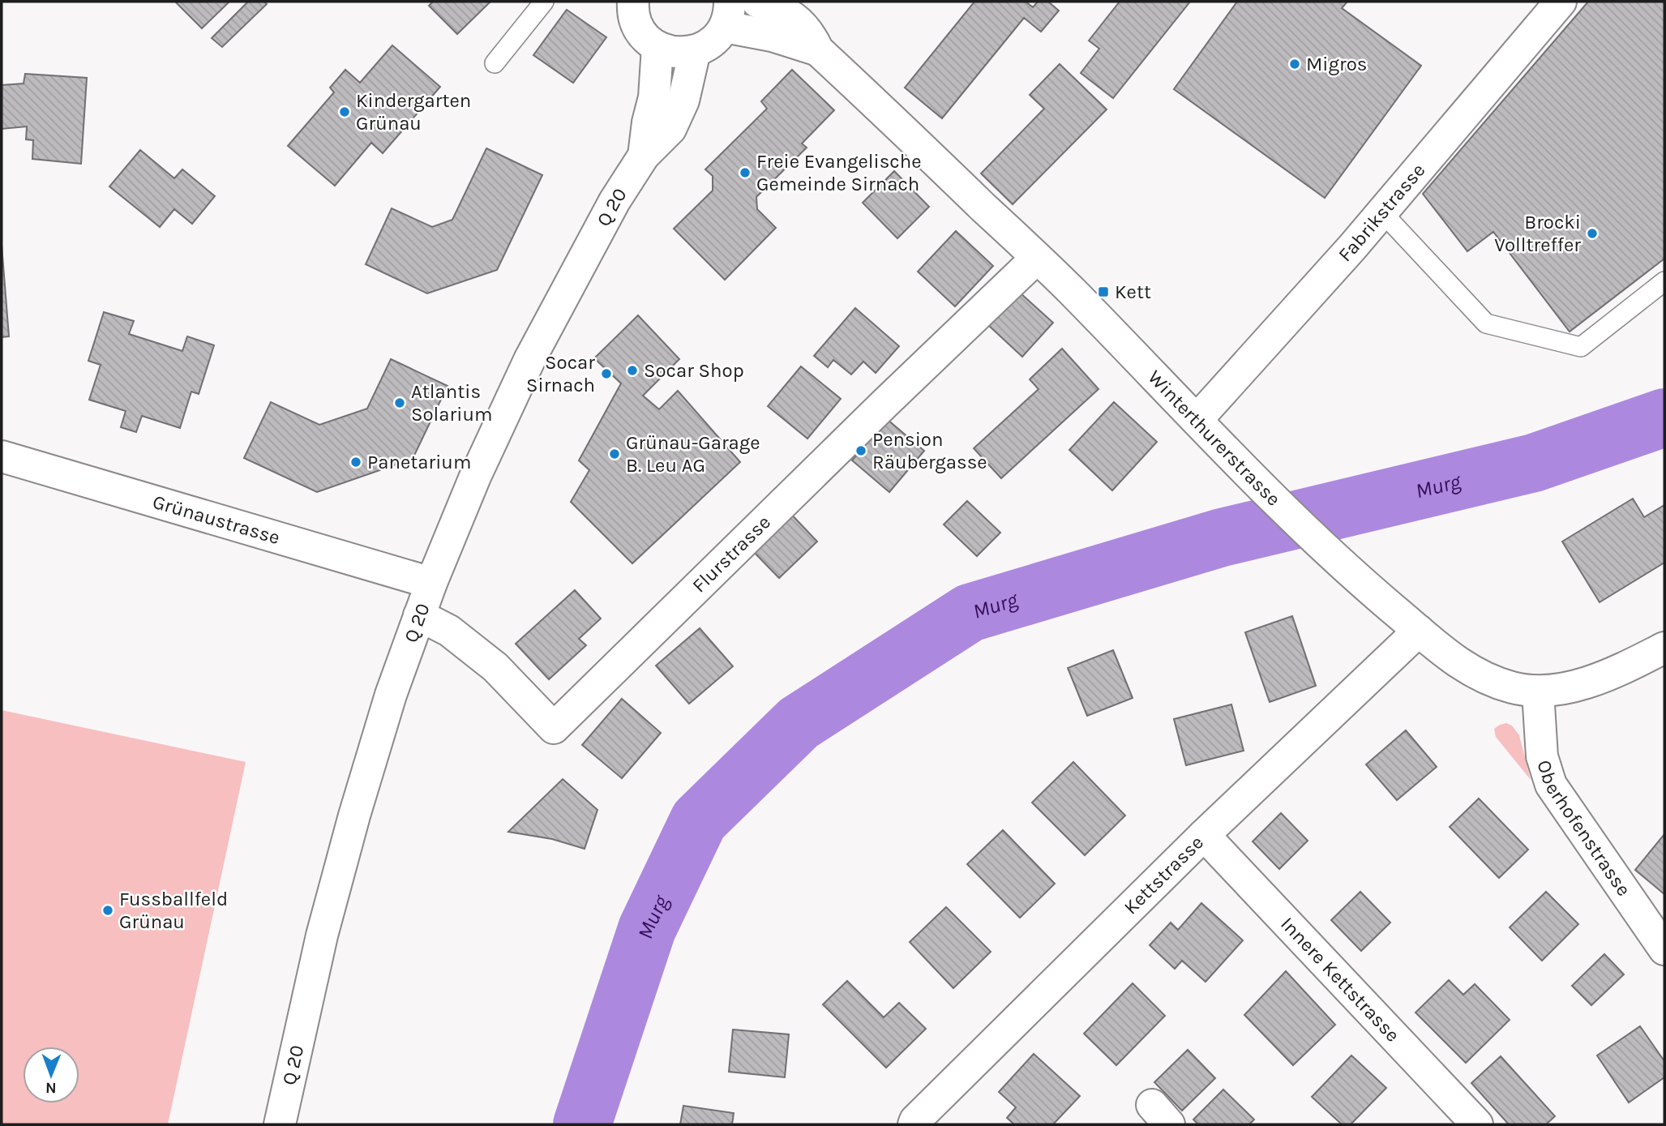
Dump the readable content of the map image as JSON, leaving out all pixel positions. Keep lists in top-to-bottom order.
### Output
{
  "streets": {
    "street": [
      "Q 20",
      "Fabrikstrasse",
      "Winterthurerstrasse",
      "Grünaustrasse",
      "Flurstrasse",
      "Oberhofenstrasse",
      "Kettstrasse",
      "Innere Kettstrasse"
    ]
  },
  "crossings": [
    ["Q 20", "Grünaustrasse"],
    ["Q 20", "Flurstrasse"],
    ["Fabrikstrasse", "Winterthurerstrasse"],
    ["Winterthurerstrasse", "Flurstrasse"],
    ["Winterthurerstrasse", "Oberhofenstrasse"],
    ["Winterthurerstrasse", "Kettstrasse"],
    ["Kettstrasse", "Innere Kettstrasse"]
  ],
  "water": ["Murg"],
  "places": {
    "other": [
      "Migros",
      "Kindergarten Grünau",
      "Freie Evangelische Gemeinde Sirnach",
      "Brocki Volltreffer",
      "Socar Shop",
      "Socar Sirnach",
      "Atlantis Solarium",
      "Pension Räubergasse",
      "Grünau-Garage B. Leu AG",
      "Panetarium",
      "Fussballfeld Grünau"
    ],
    "transit": ["Kett"]
  },
  "north": "bottom"
}
